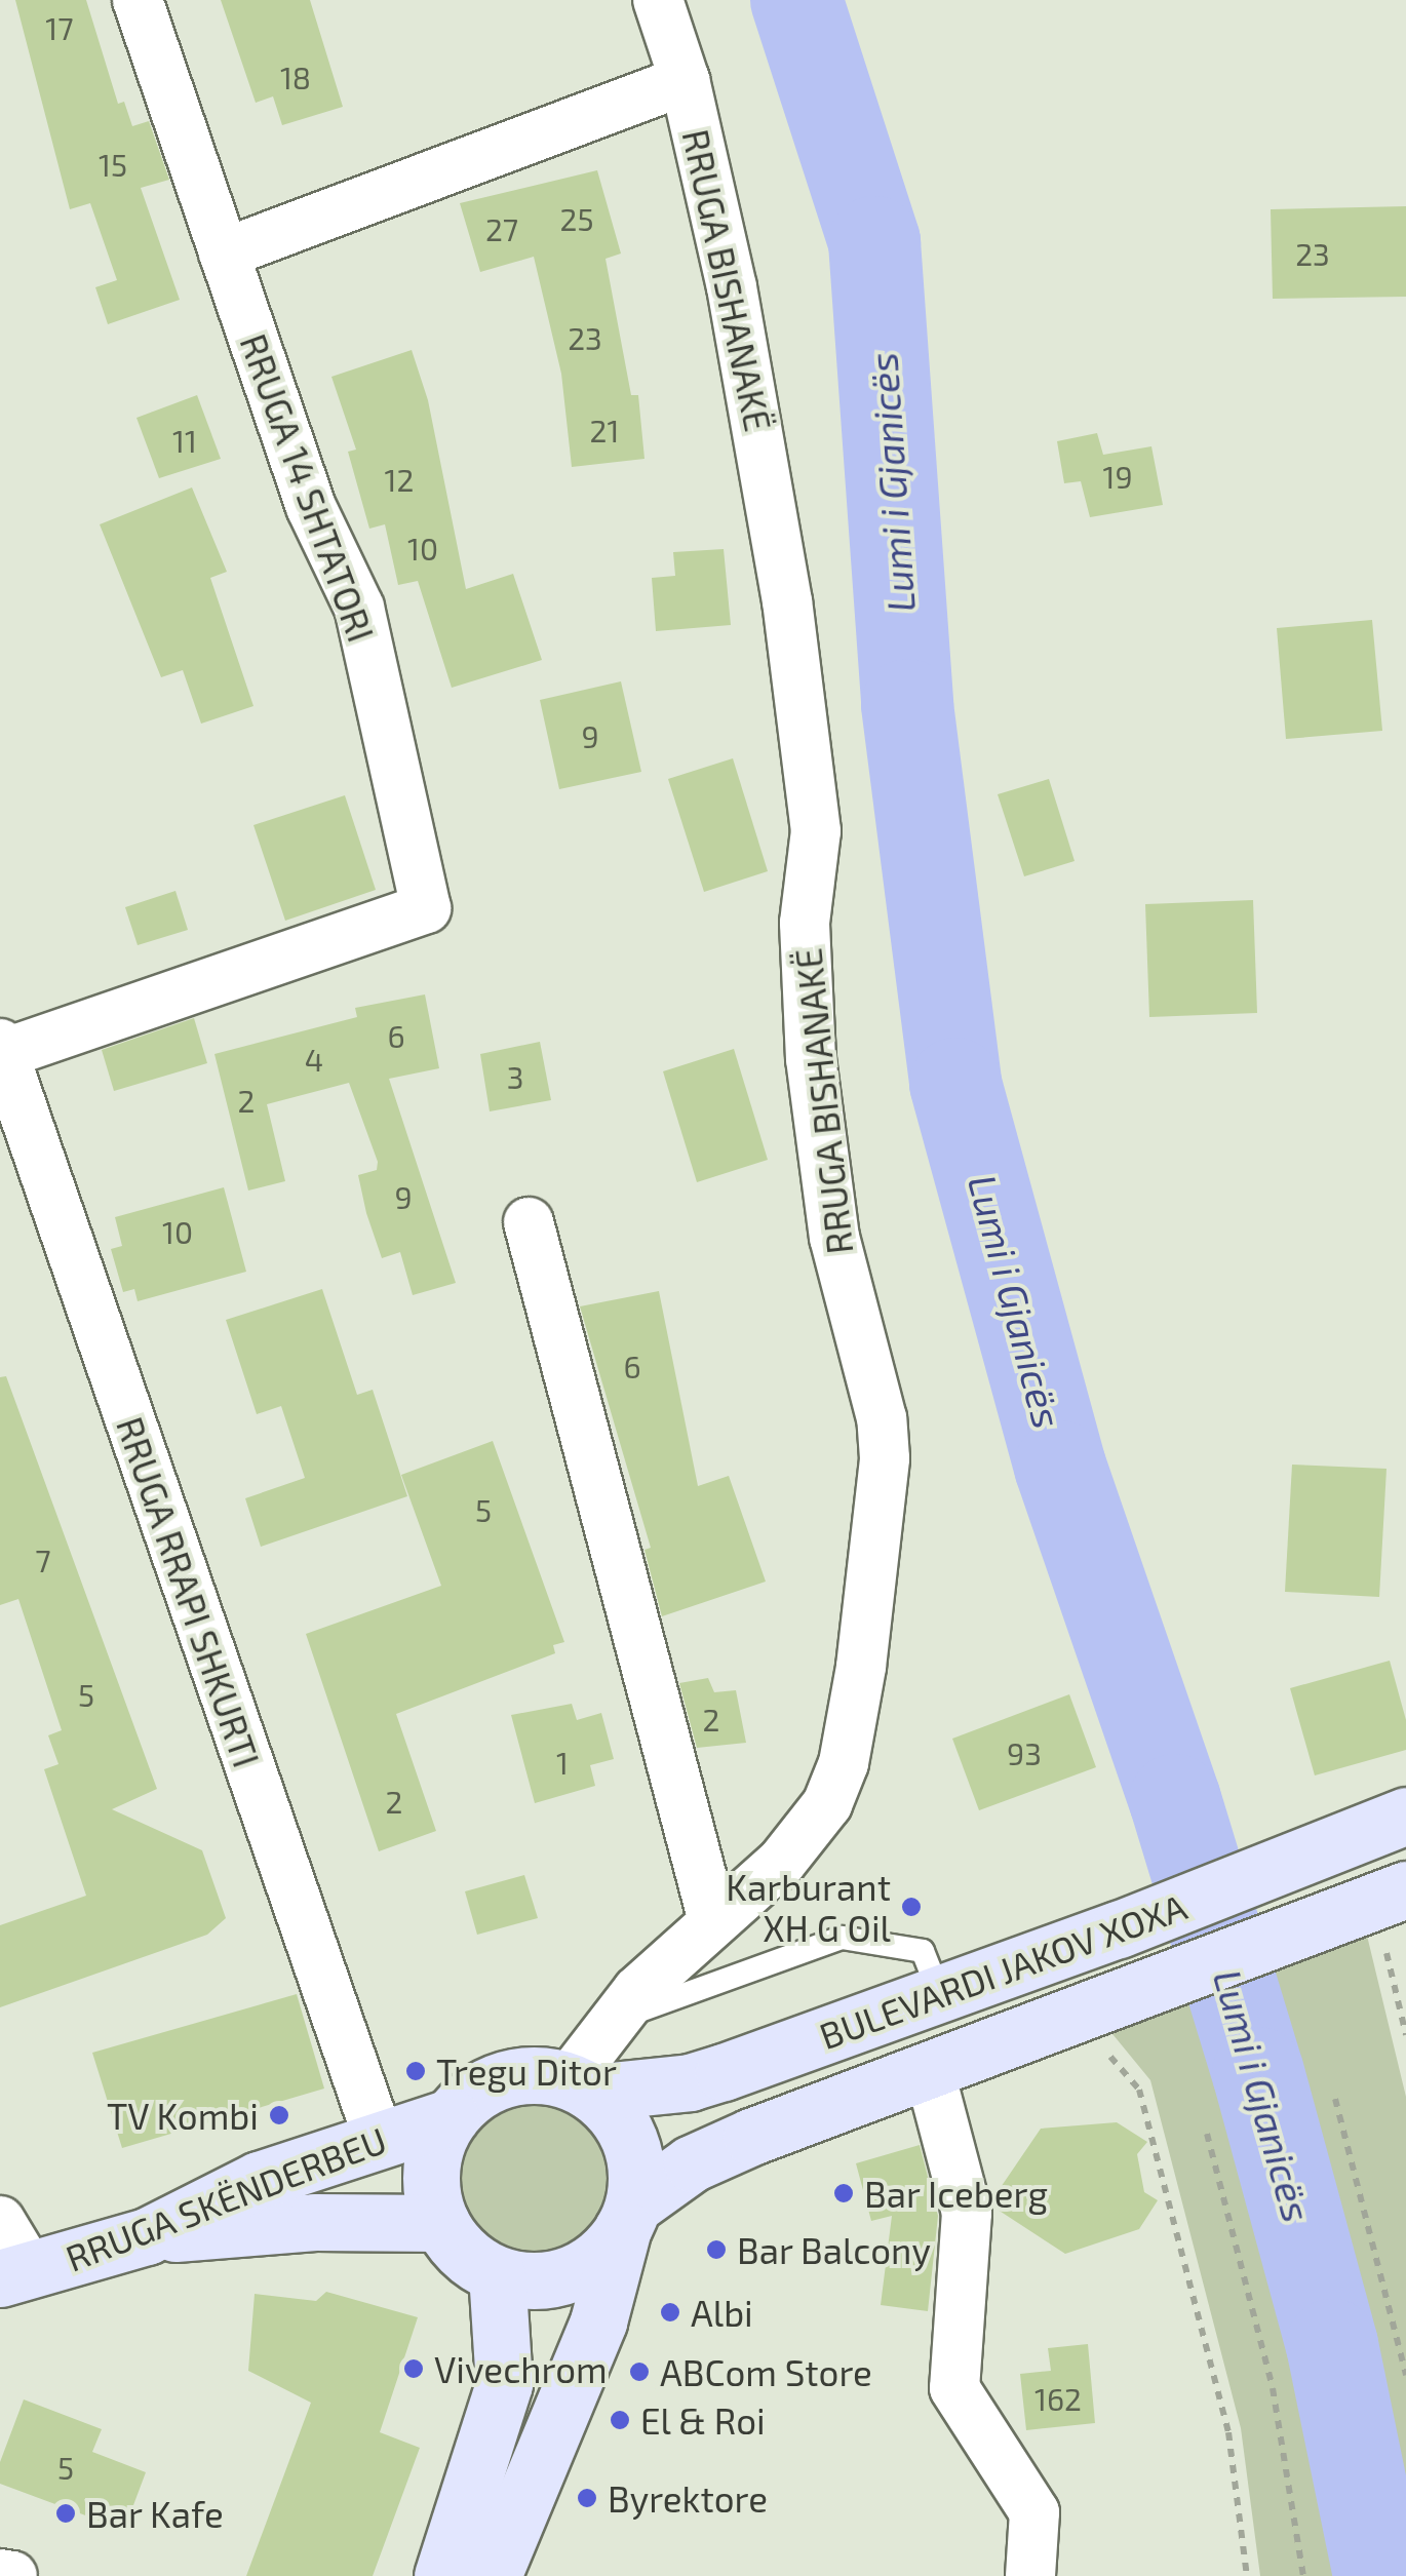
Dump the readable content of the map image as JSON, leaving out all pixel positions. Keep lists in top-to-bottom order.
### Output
{
  "streets": {
    "main road": ["BULEVARDI JAKOV XOXA", "RRUGA SKËNDERBEU"],
    "street": ["RRUGA BISHANAKË", "RRUGA 14 SHTATORI", "RRUGA RRAPI SHKURTI"]
  },
  "crossings": [
    ["RRUGA BISHANAKË", "RRUGA 14 SHTATORI"],
    ["RRUGA BISHANAKË", "BULEVARDI JAKOV XOXA"],
    ["RRUGA BISHANAKË", "RRUGA SKËNDERBEU"],
    ["RRUGA 14 SHTATORI", "RRUGA RRAPI SHKURTI"],
    ["RRUGA RRAPI SHKURTI", "RRUGA SKËNDERBEU"],
    ["BULEVARDI JAKOV XOXA", "RRUGA SKËNDERBEU"]
  ],
  "water": ["Lumi i Gjanicës"],
  "places": [
    "Karburant XH G Oil",
    "Tregu Ditor",
    "TV Kombi",
    "Bar Iceberg",
    "Bar Balcony",
    "Albi",
    "Vivechrom",
    "ABCom Store",
    "El & Roi",
    "Byrektore",
    "Bar Kafe"
  ],
  "house_numbers": [
    "17",
    "18",
    "15",
    "25",
    "27",
    "23",
    "23",
    "21",
    "11",
    "19",
    "12",
    "10",
    "9",
    "6",
    "4",
    "3",
    "2",
    "9",
    "10",
    "6",
    "5",
    "7",
    "5",
    "2",
    "93",
    "1",
    "2",
    "162",
    "5"
  ]
}
